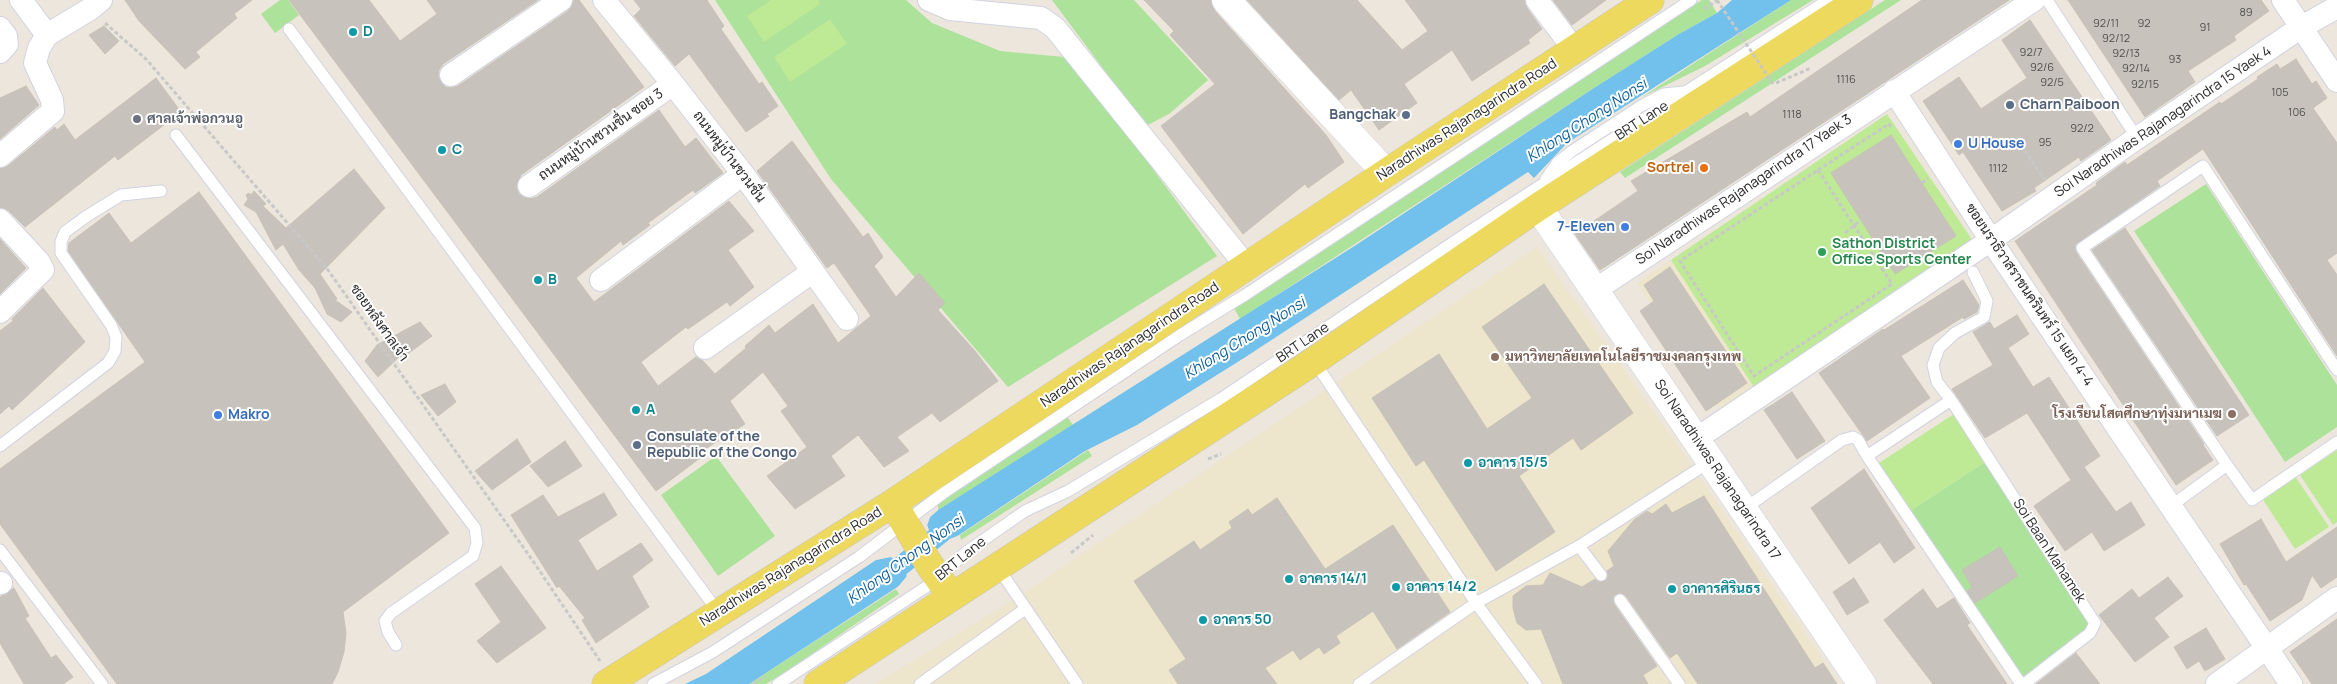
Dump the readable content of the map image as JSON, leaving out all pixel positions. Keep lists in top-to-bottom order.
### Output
{
  "streets": {
    "main road": ["Naradhiwas Rajanagarindra Road"],
    "street": [
      "Soi Naradhiwas Rajanagarindra 15 Yaek 4",
      "ถนนหมู่บ้านชวนชื่น ซอย 3",
      "ถนนหมู่บ้านชวนชื่น",
      "Soi Naradhiwas Rajanagarindra 17 Yaek 3",
      "ซอยนราธิวาสราชนครินทร์ 15 แยก 4-4",
      "Soi Naradhiwas Rajanagarindra 17"
    ],
    "lane": ["BRT Lane", "Soi Baan Mahamek"],
    "path": ["ซอยหลังศาลเจ้า"]
  },
  "crossings": [
    ["Naradhiwas Rajanagarindra Road", "ซอยหลังศาลเจ้า"],
    ["BRT Lane", "Soi Naradhiwas Rajanagarindra 17"],
    ["Soi Naradhiwas Rajanagarindra 15 Yaek 4", "ซอยนราธิวาสราชนครินทร์ 15 แยก 4-4"],
    ["ถนนหมู่บ้านชวนชื่น ซอย 3", "ถนนหมู่บ้านชวนชื่น"],
    ["Soi Naradhiwas Rajanagarindra 17 Yaek 3", "ซอยนราธิวาสราชนครินทร์ 15 แยก 4-4"],
    ["Soi Naradhiwas Rajanagarindra 17 Yaek 3", "Soi Naradhiwas Rajanagarindra 17"],
    ["Soi Naradhiwas Rajanagarindra 17", "Soi Baan Mahamek"]
  ],
  "water": ["Khlong Chong Nonsi"],
  "places": [
    "D",
    "Charn Paiboon",
    "Bangchak",
    "ศาลเจ้าพ่อกวนอู",
    "U House",
    "C",
    "Sortrel",
    "7-Eleven",
    "Sathon District Office Sports Center",
    "B",
    "มหาวิทยาลัยเทคโนโลยีราชมงคลกรุงเทพ",
    "A",
    "โรงเรียนโสตศึกษาทุ่งมหาเมฆ",
    "Makro",
    "Consulate of the Republic of the Congo",
    "อาคาร 15/5",
    "อาคาร 14/1",
    "อาคาร 14/2",
    "อาคารศิรินธร",
    "อาคาร 50"
  ],
  "house_numbers": [
    "89",
    "92/11",
    "92",
    "91",
    "92/12",
    "92/7",
    "92/13",
    "93",
    "92/6",
    "92/14",
    "1116",
    "92/5",
    "92/15",
    "105",
    "106",
    "1118",
    "92/2",
    "95",
    "1112"
  ]
}
